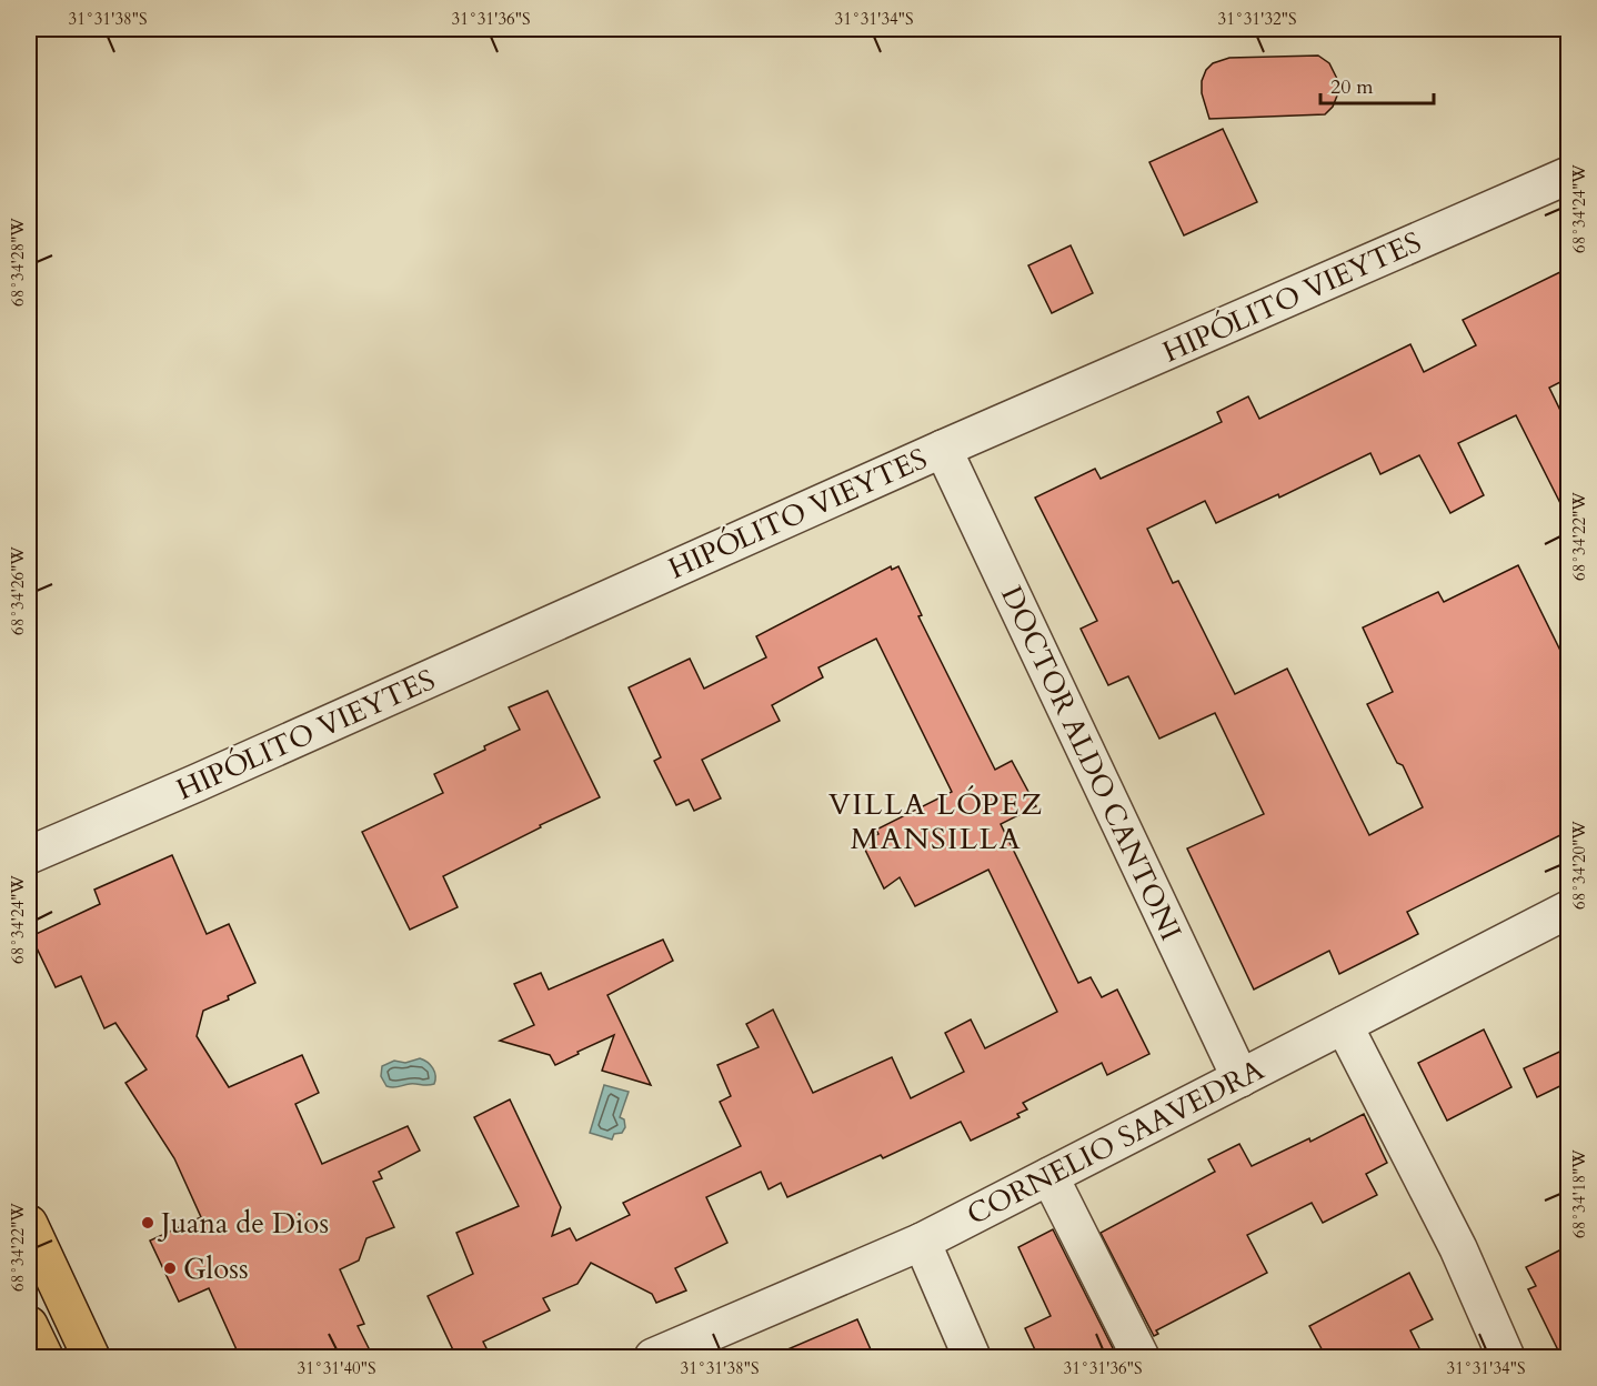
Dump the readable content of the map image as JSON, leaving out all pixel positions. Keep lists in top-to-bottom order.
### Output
{
  "streets": {
    "street": ["HIPÓLITO VIEYTES", "DOCTOR ALDO CANTONI", "CORNELIO SAAVEDRA"]
  },
  "crossings": [
    ["HIPÓLITO VIEYTES", "DOCTOR ALDO CANTONI"],
    ["DOCTOR ALDO CANTONI", "CORNELIO SAAVEDRA"]
  ],
  "districts": ["VILLA LÓPEZ MANSILLA"],
  "places": ["Juana de Dios", "Gloss"],
  "scale_bar": "20 m",
  "coordinates": [
    "31°31'38\"S",
    "31°31'36\"S",
    "31°31'34\"S",
    "31°31'32\"S",
    "68°34'24\"W",
    "68°34'28\"W",
    "68°34'22\"W",
    "68°34'26\"W",
    "68°34'20\"W",
    "68°34'18\"W",
    "31°31'40\"S"
  ]
}
